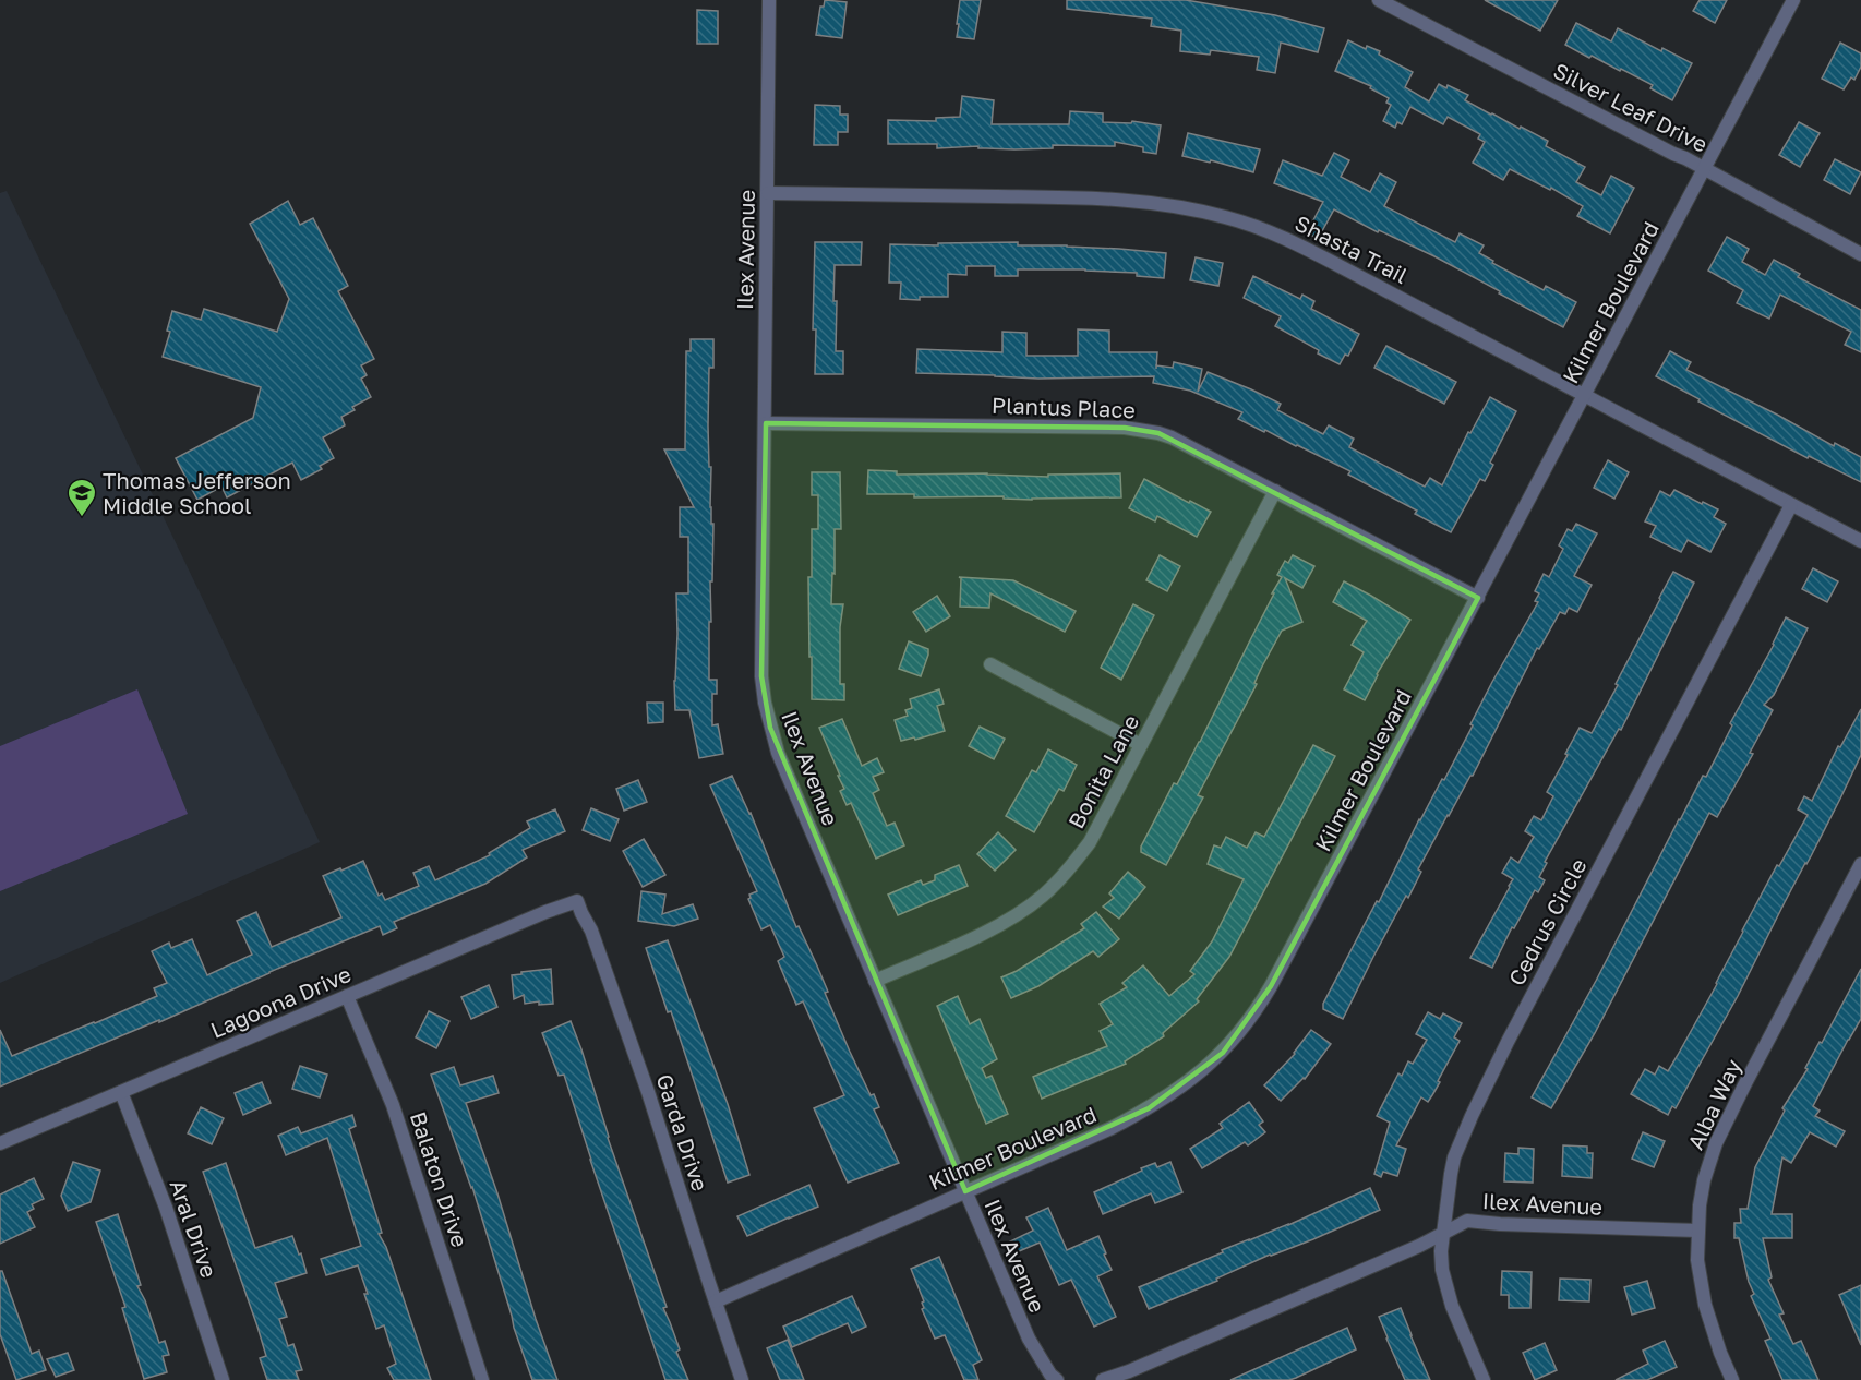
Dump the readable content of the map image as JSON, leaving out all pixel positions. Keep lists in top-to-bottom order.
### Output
{
  "streets": {
    "street": [
      "Silver Leaf Drive",
      "Shasta Trail",
      "Ilex Avenue",
      "Kilmer Boulevard",
      "Plantus Place",
      "Bonita Lane",
      "Cedrus Circle",
      "Lagoona Drive",
      "Alba Way",
      "Garda Drive",
      "Balaton Drive",
      "Aral Drive"
    ]
  },
  "crossings": [
    ["Silver Leaf Drive", "Kilmer Boulevard"],
    ["Shasta Trail", "Ilex Avenue"],
    ["Shasta Trail", "Kilmer Boulevard"],
    ["Shasta Trail", "Cedrus Circle"],
    ["Ilex Avenue", "Kilmer Boulevard"],
    ["Ilex Avenue", "Plantus Place"],
    ["Ilex Avenue", "Bonita Lane"],
    ["Ilex Avenue", "Cedrus Circle"],
    ["Ilex Avenue", "Alba Way"],
    ["Kilmer Boulevard", "Plantus Place"],
    ["Kilmer Boulevard", "Garda Drive"],
    ["Plantus Place", "Bonita Lane"],
    ["Lagoona Drive", "Garda Drive"],
    ["Lagoona Drive", "Balaton Drive"],
    ["Lagoona Drive", "Aral Drive"]
  ],
  "places": {
    "school or university": ["Thomas Jefferson Middle School"]
  }
}
